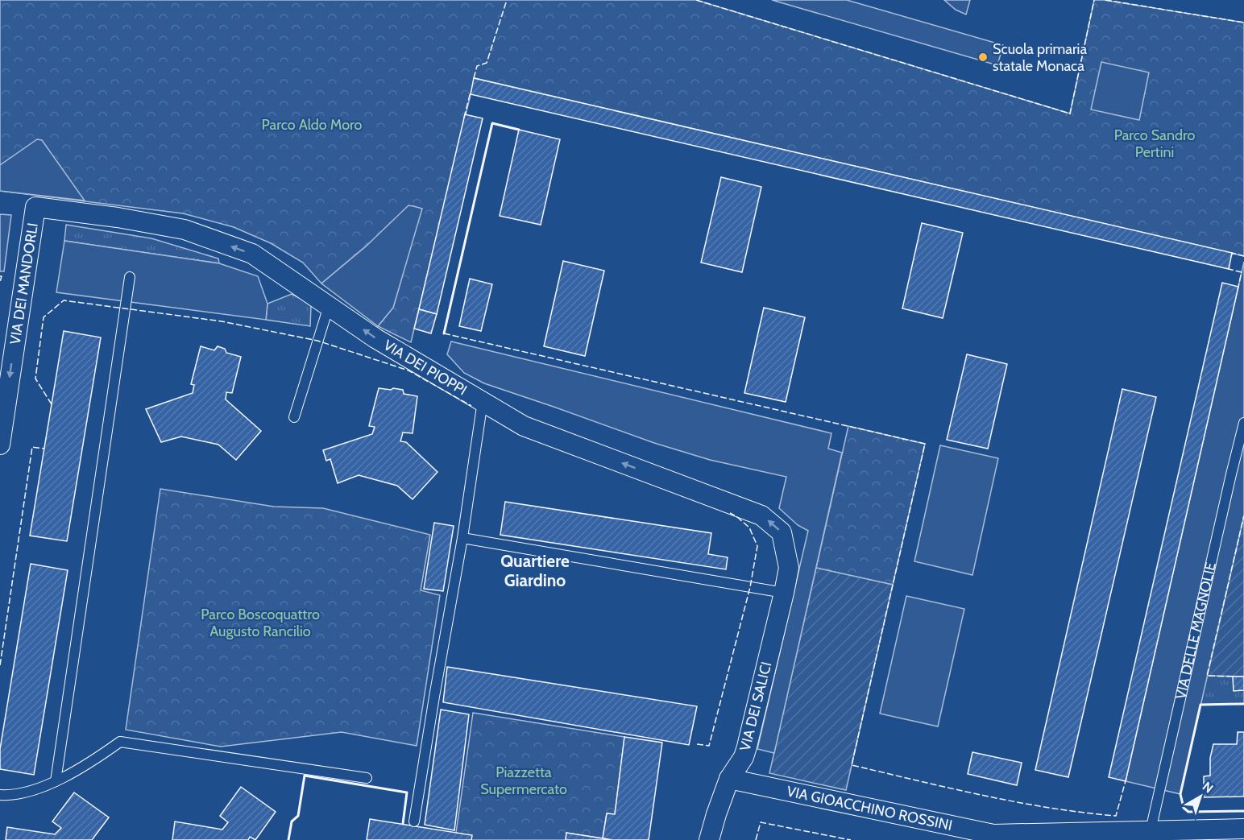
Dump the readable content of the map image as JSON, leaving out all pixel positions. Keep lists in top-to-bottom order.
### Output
{
  "streets": {
    "street": [
      "VIA DEI MANDORLI",
      "VIA DEI PIOPPI",
      "VIA DEI SALICI",
      "VIA GIOACCHINO ROSSINI"
    ],
    "lane": ["VIA DELLE MAGNOLIE"]
  },
  "crossings": [
    ["VIA DEI MANDORLI", "VIA DEI PIOPPI"],
    ["VIA DEI PIOPPI", "VIA DEI SALICI"],
    ["VIA DELLE MAGNOLIE", "VIA GIOACCHINO ROSSINI"],
    ["VIA DEI SALICI", "VIA GIOACCHINO ROSSINI"]
  ],
  "one_way": ["VIA DEI MANDORLI", "VIA DEI PIOPPI"],
  "districts": ["Quartiere Giardino"],
  "parks": [
    "Parco Aldo Moro",
    "Parco Sandro Pertini",
    "Parco Boscoquattro Augusto Rancilio",
    "Piazzetta Supermercato"
  ],
  "places": ["Scuola primaria statale Monaca"],
  "north": "top right"
}
